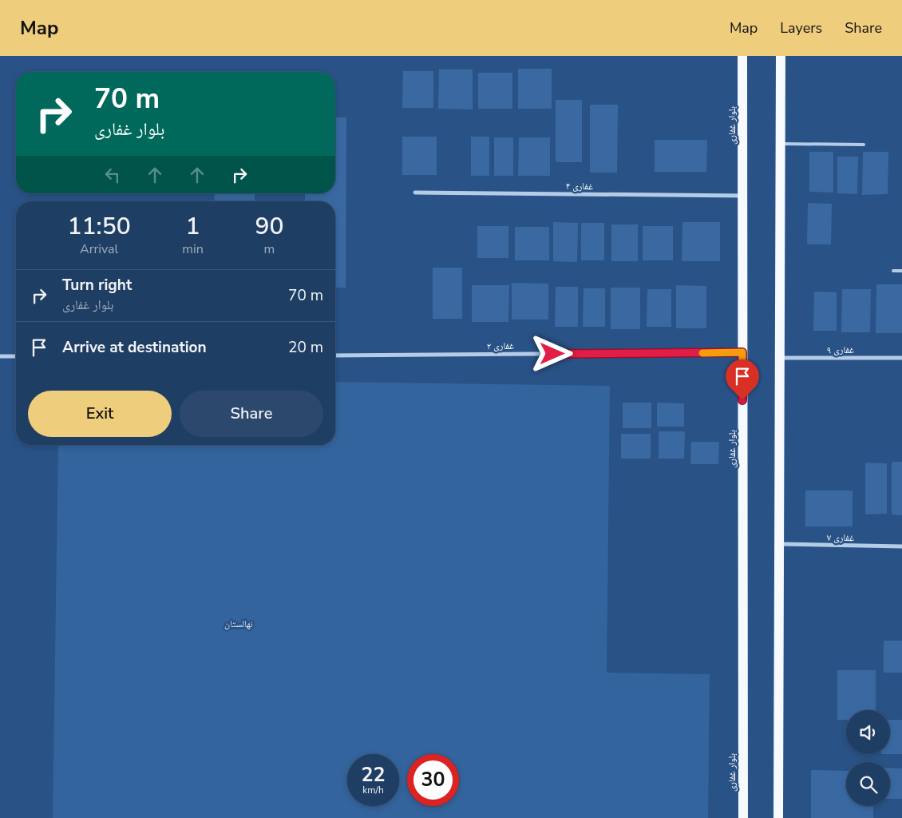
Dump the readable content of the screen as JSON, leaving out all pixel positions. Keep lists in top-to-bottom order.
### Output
{
  "streets": {
    "main road": ["بلوار غفاری"],
    "street": [
      "غفاری ۴",
      "غفاری ۲",
      "غفاری ۹",
      "غفاری ۷"
    ]
  },
  "crossings": [
    ["بلوار غفاری", "غفاری ۴"],
    ["بلوار غفاری", "غفاری ۲"]
  ],
  "parks": ["نهالستان"],
  "page": {
    "header": "Map",
    "nav": ["Map", "Layers", "Share"],
    "turn": ["70 m", "بلوار غفاری"],
    "eta": [
      "11:50",
      "Arrival",
      "1",
      "min",
      "90",
      "m"
    ],
    "list": [
      {
        "name": "Turn right",
        "note": "بلوار غفاری",
        "value": "70 m"
      },
      {
        "name": "Arrive at destination",
        "value": "20 m"
      }
    ],
    "buttons": ["Exit", "Share"],
    "speed": "22 km/h",
    "limit": "30"
  }
}
